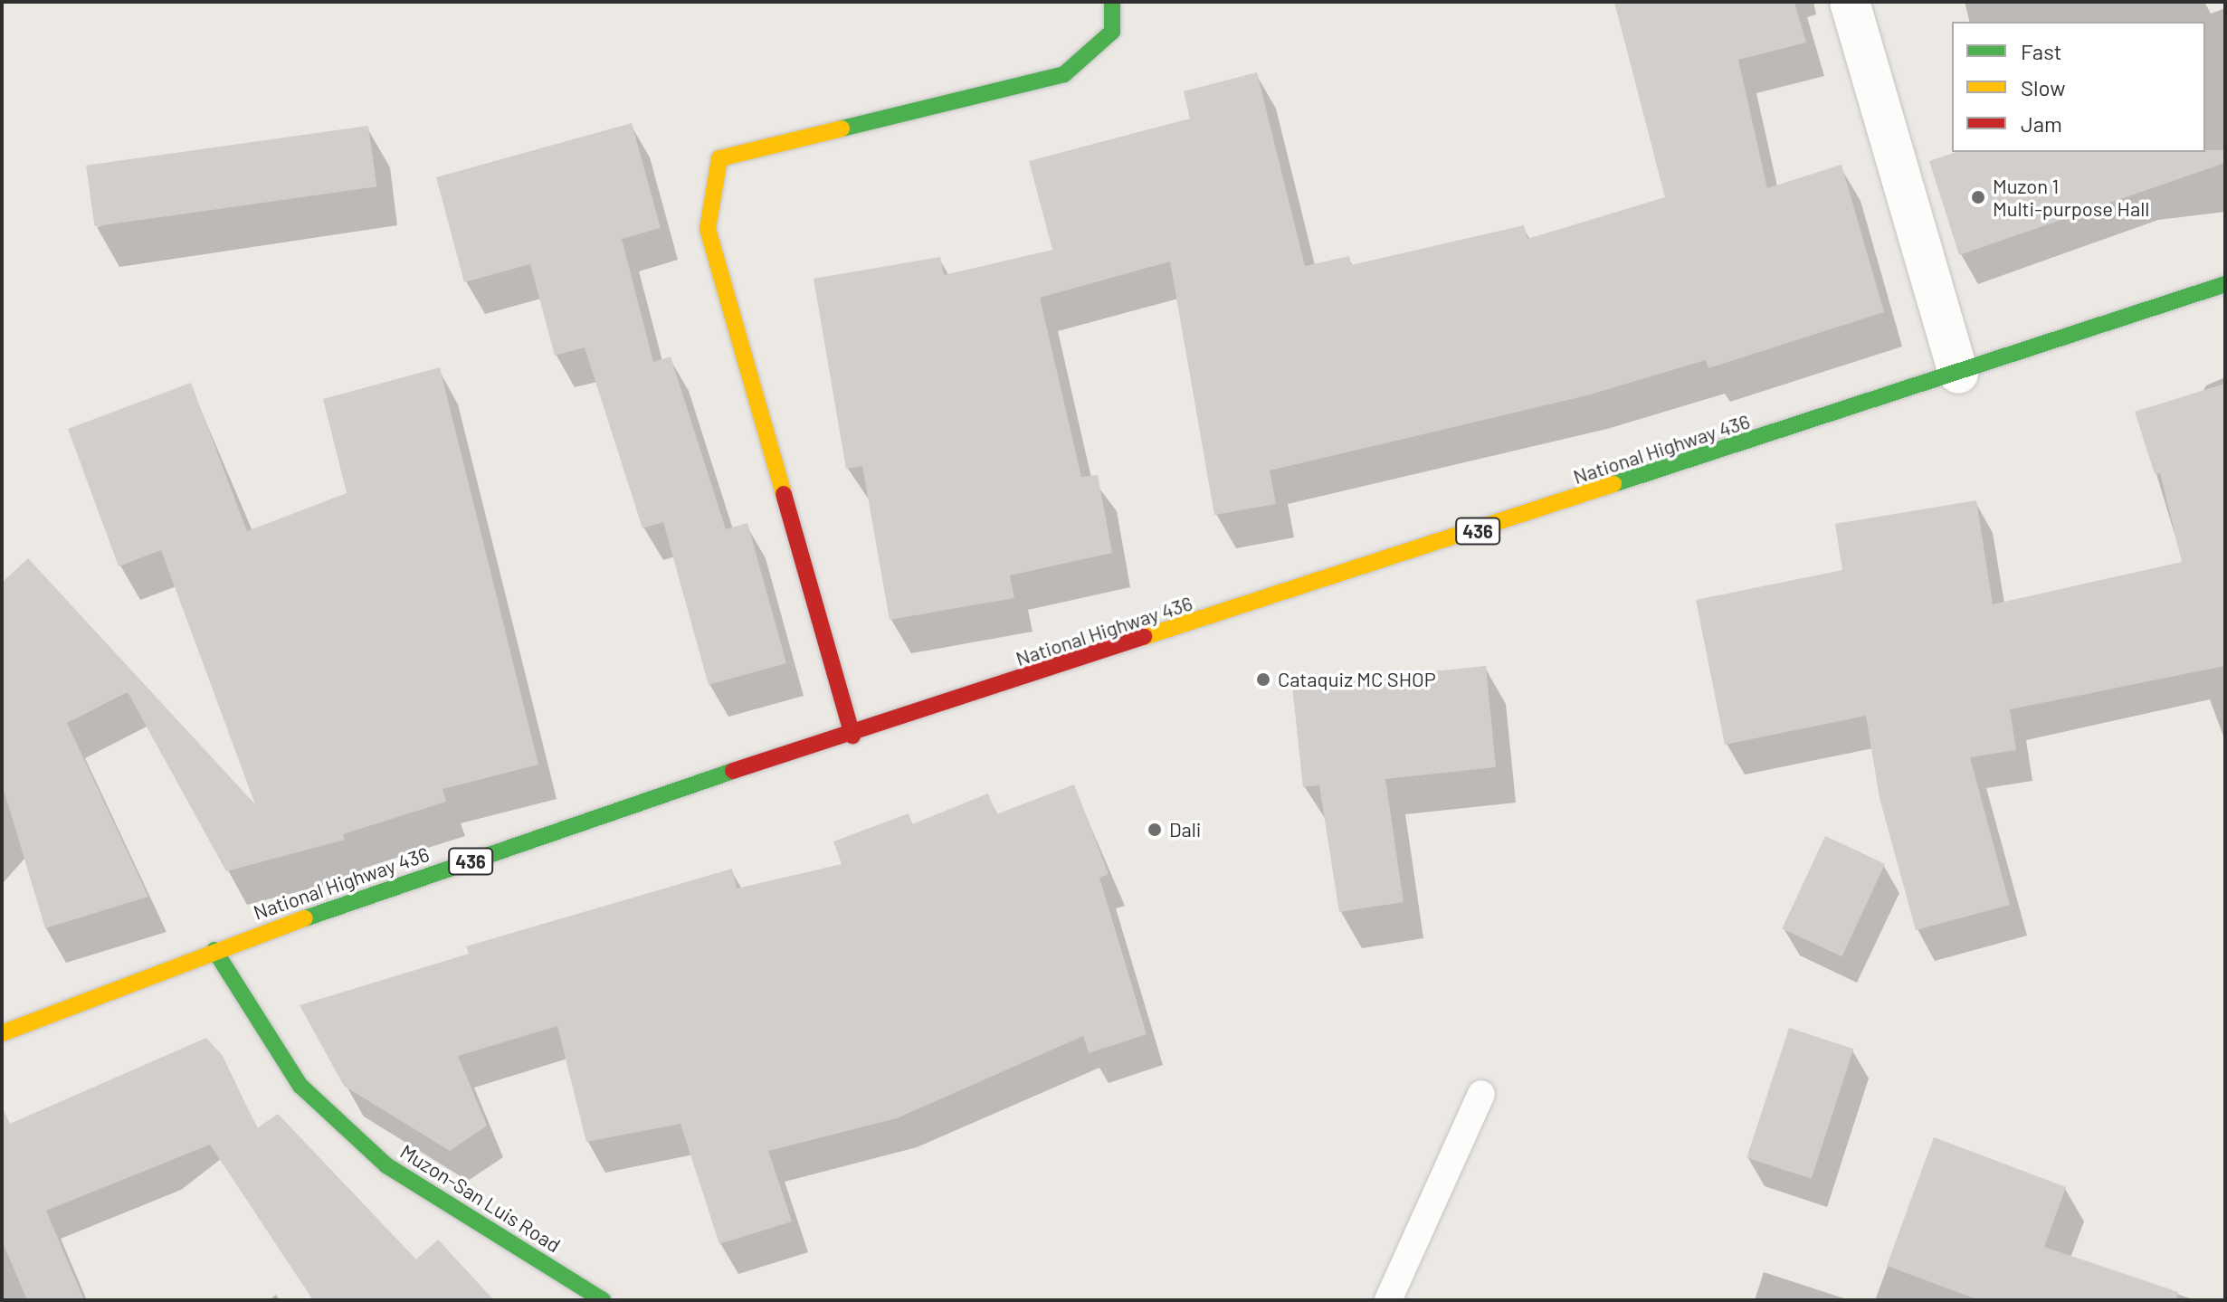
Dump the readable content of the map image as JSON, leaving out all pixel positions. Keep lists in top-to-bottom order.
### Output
{
  "streets": {
    "main road": ["National Highway 436", "436", "Muzon-San Luis Road"]
  },
  "crossings": [
    ["National Highway 436", "Muzon-San Luis Road"]
  ],
  "places": ["Muzon 1 Multi-purpose Hall", "Cataquiz MC SHOP", "Dali"],
  "legend": ["Fast", "Slow", "Jam"]
}
